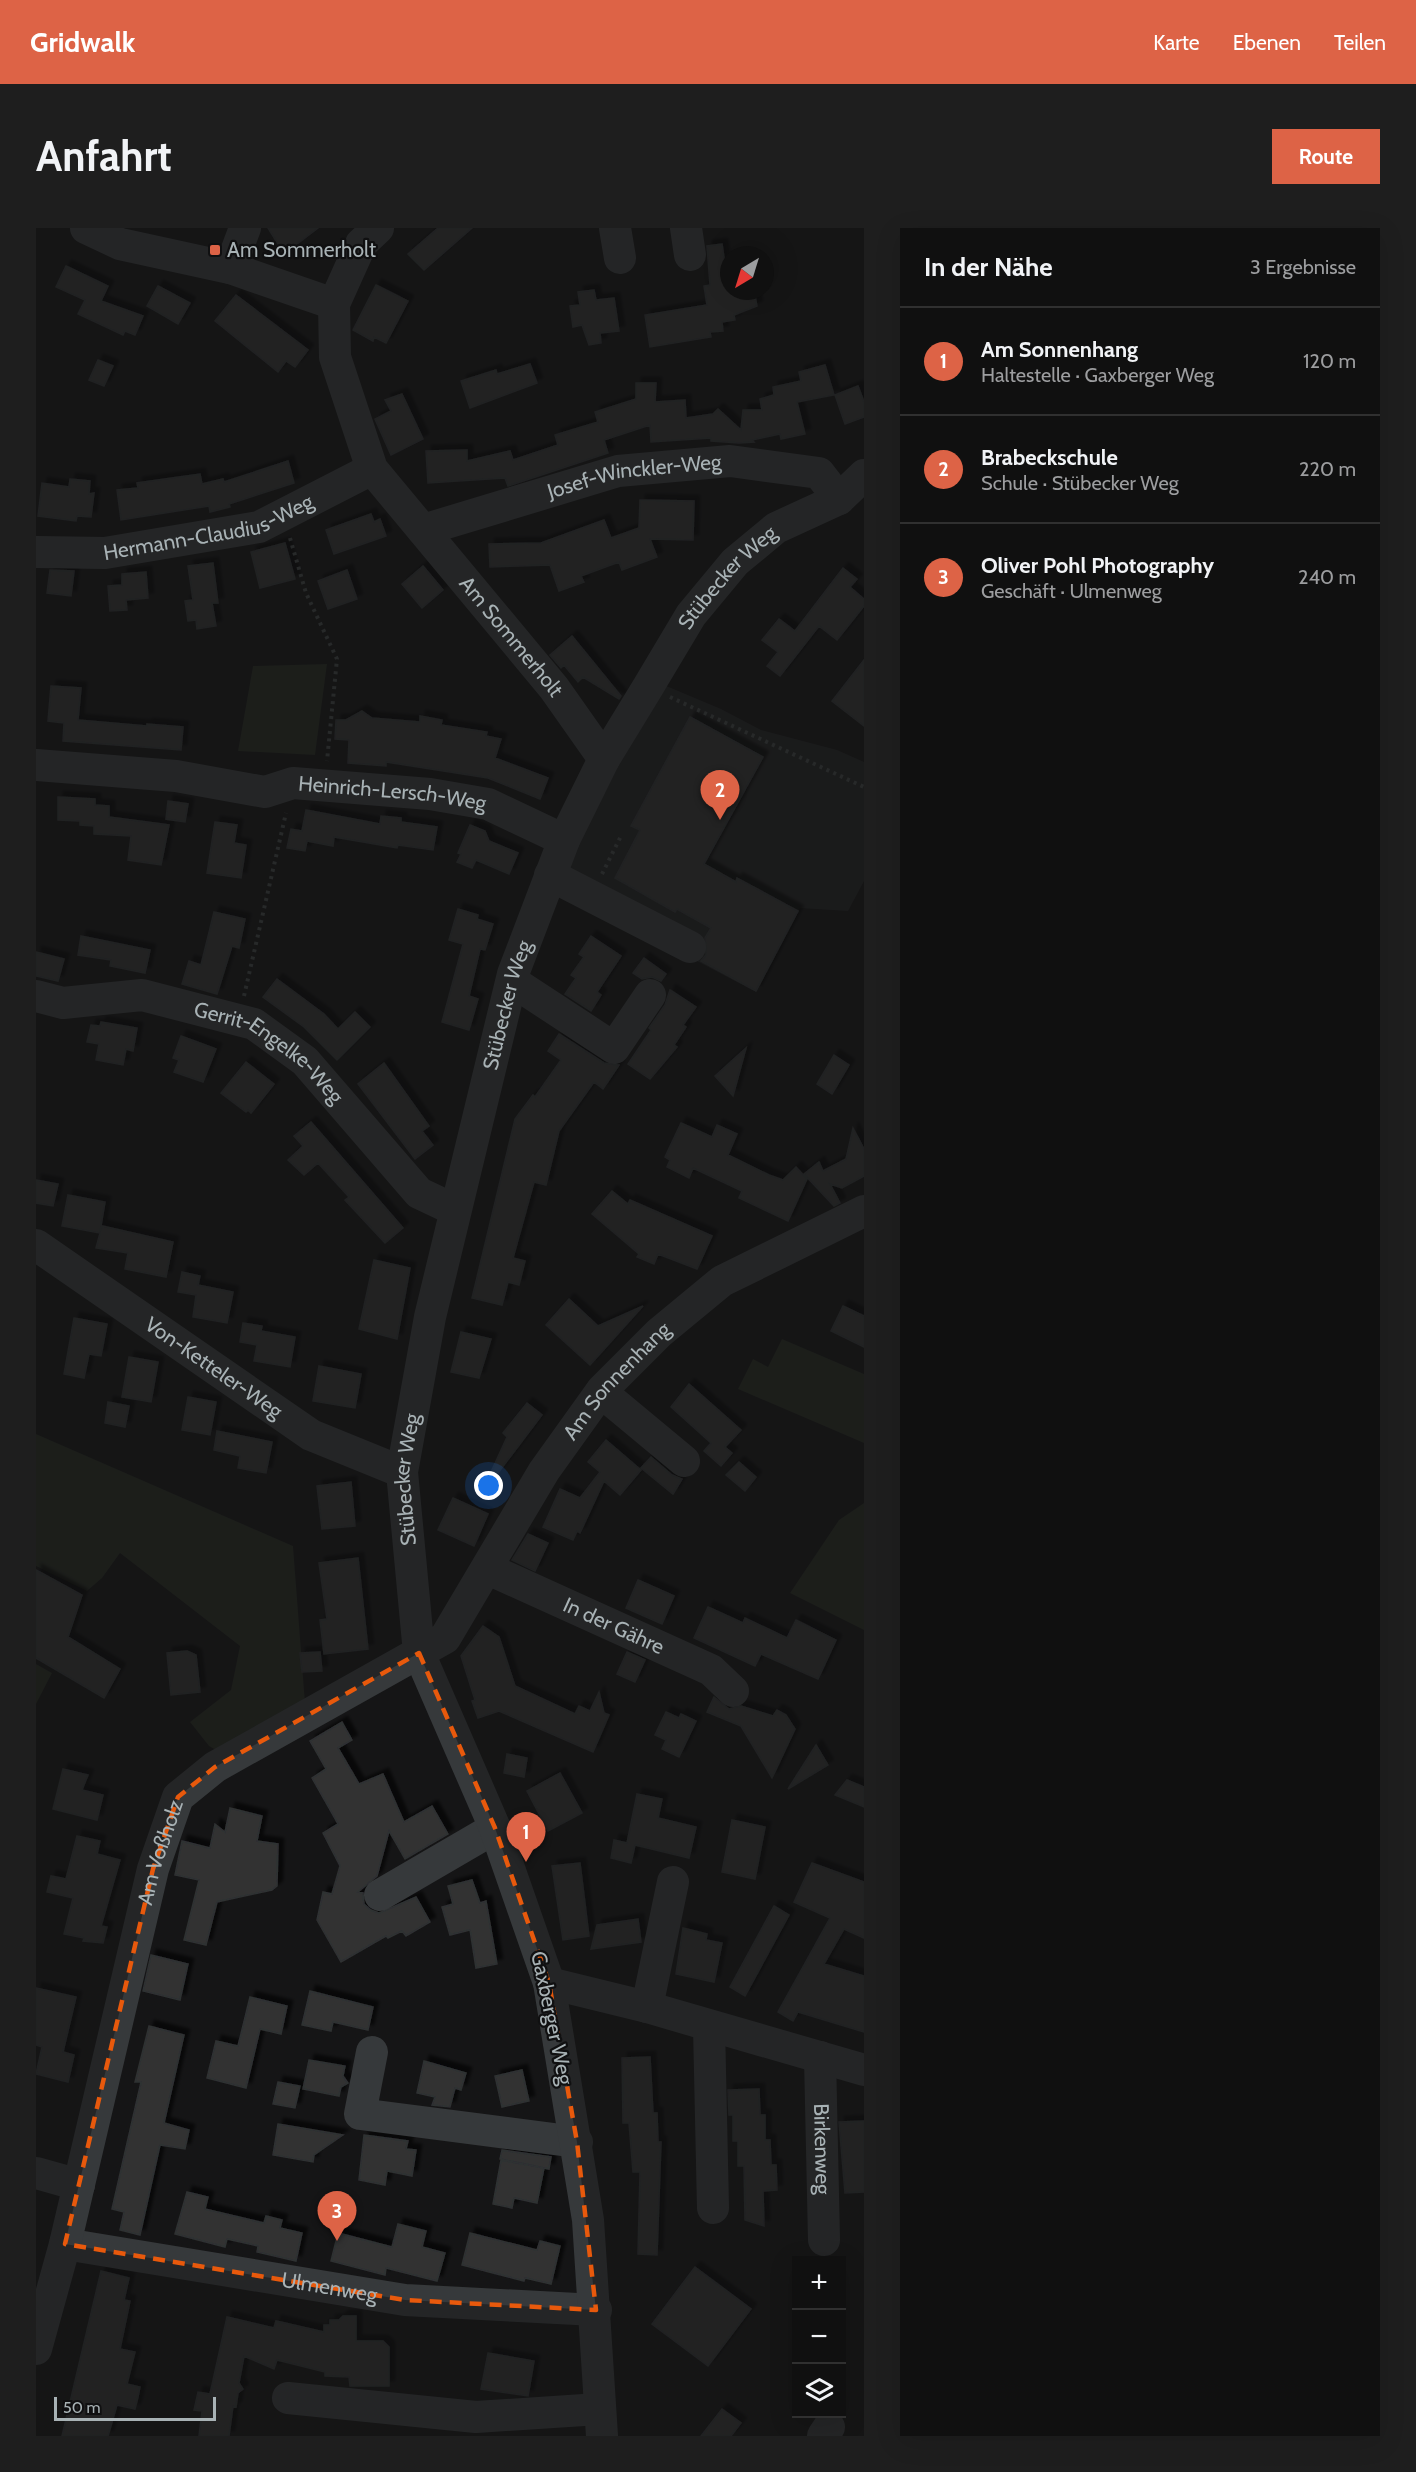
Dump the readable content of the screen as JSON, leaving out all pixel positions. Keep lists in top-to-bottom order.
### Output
{
  "streets": {
    "street": [
      "Josef-Winckler-Weg",
      "Hermann-Claudius-Weg",
      "Stübecker Weg",
      "Am Sommerholt",
      "Heinrich-Lersch-Weg",
      "Gerrit-Engelke-Weg",
      "Von-Ketteler-Weg",
      "Am Sonnenhang",
      "In der Gähre",
      "Am Voßholz",
      "Gaxberger Weg",
      "Birkenweg",
      "Ulmenweg"
    ]
  },
  "crossings": [
    ["Josef-Winckler-Weg", "Stübecker Weg"],
    ["Josef-Winckler-Weg", "Am Sommerholt"],
    ["Hermann-Claudius-Weg", "Am Sommerholt"],
    ["Stübecker Weg", "Am Sommerholt"],
    ["Stübecker Weg", "Heinrich-Lersch-Weg"],
    ["Stübecker Weg", "Gerrit-Engelke-Weg"],
    ["Stübecker Weg", "Von-Ketteler-Weg"],
    ["Stübecker Weg", "Am Sonnenhang"],
    ["Stübecker Weg", "Am Voßholz"],
    ["Stübecker Weg", "Gaxberger Weg"],
    ["Am Sonnenhang", "In der Gähre"],
    ["Am Sonnenhang", "Am Voßholz"],
    ["Am Sonnenhang", "Gaxberger Weg"],
    ["Am Voßholz", "Gaxberger Weg"],
    ["Am Voßholz", "Ulmenweg"],
    ["Gaxberger Weg", "Ulmenweg"]
  ],
  "places": {
    "transit": ["Am Sommerholt"]
  },
  "scale_bar": "50 m",
  "north": "bottom left",
  "page": {
    "header": "Gridwalk",
    "nav": ["Karte", "Ebenen", "Teilen"],
    "buttons": "Route",
    "title": "Anfahrt",
    "heading": ["In der Nähe", "3 Ergebnisse"],
    "list": [
      {
        "mark": "1",
        "name": "Am Sonnenhang",
        "note": "Haltestelle · Gaxberger Weg",
        "value": "120 m"
      },
      {
        "mark": "2",
        "name": "Brabeckschule",
        "note": "Schule · Stübecker Weg",
        "value": "220 m"
      },
      {
        "mark": "3",
        "name": "Oliver Pohl Photography",
        "note": "Geschäft · Ulmenweg",
        "value": "240 m"
      }
    ],
    "pins": ["2", "1", "3"],
    "map_buttons": ["+", "−"],
    "scale": "50 m"
  }
}
